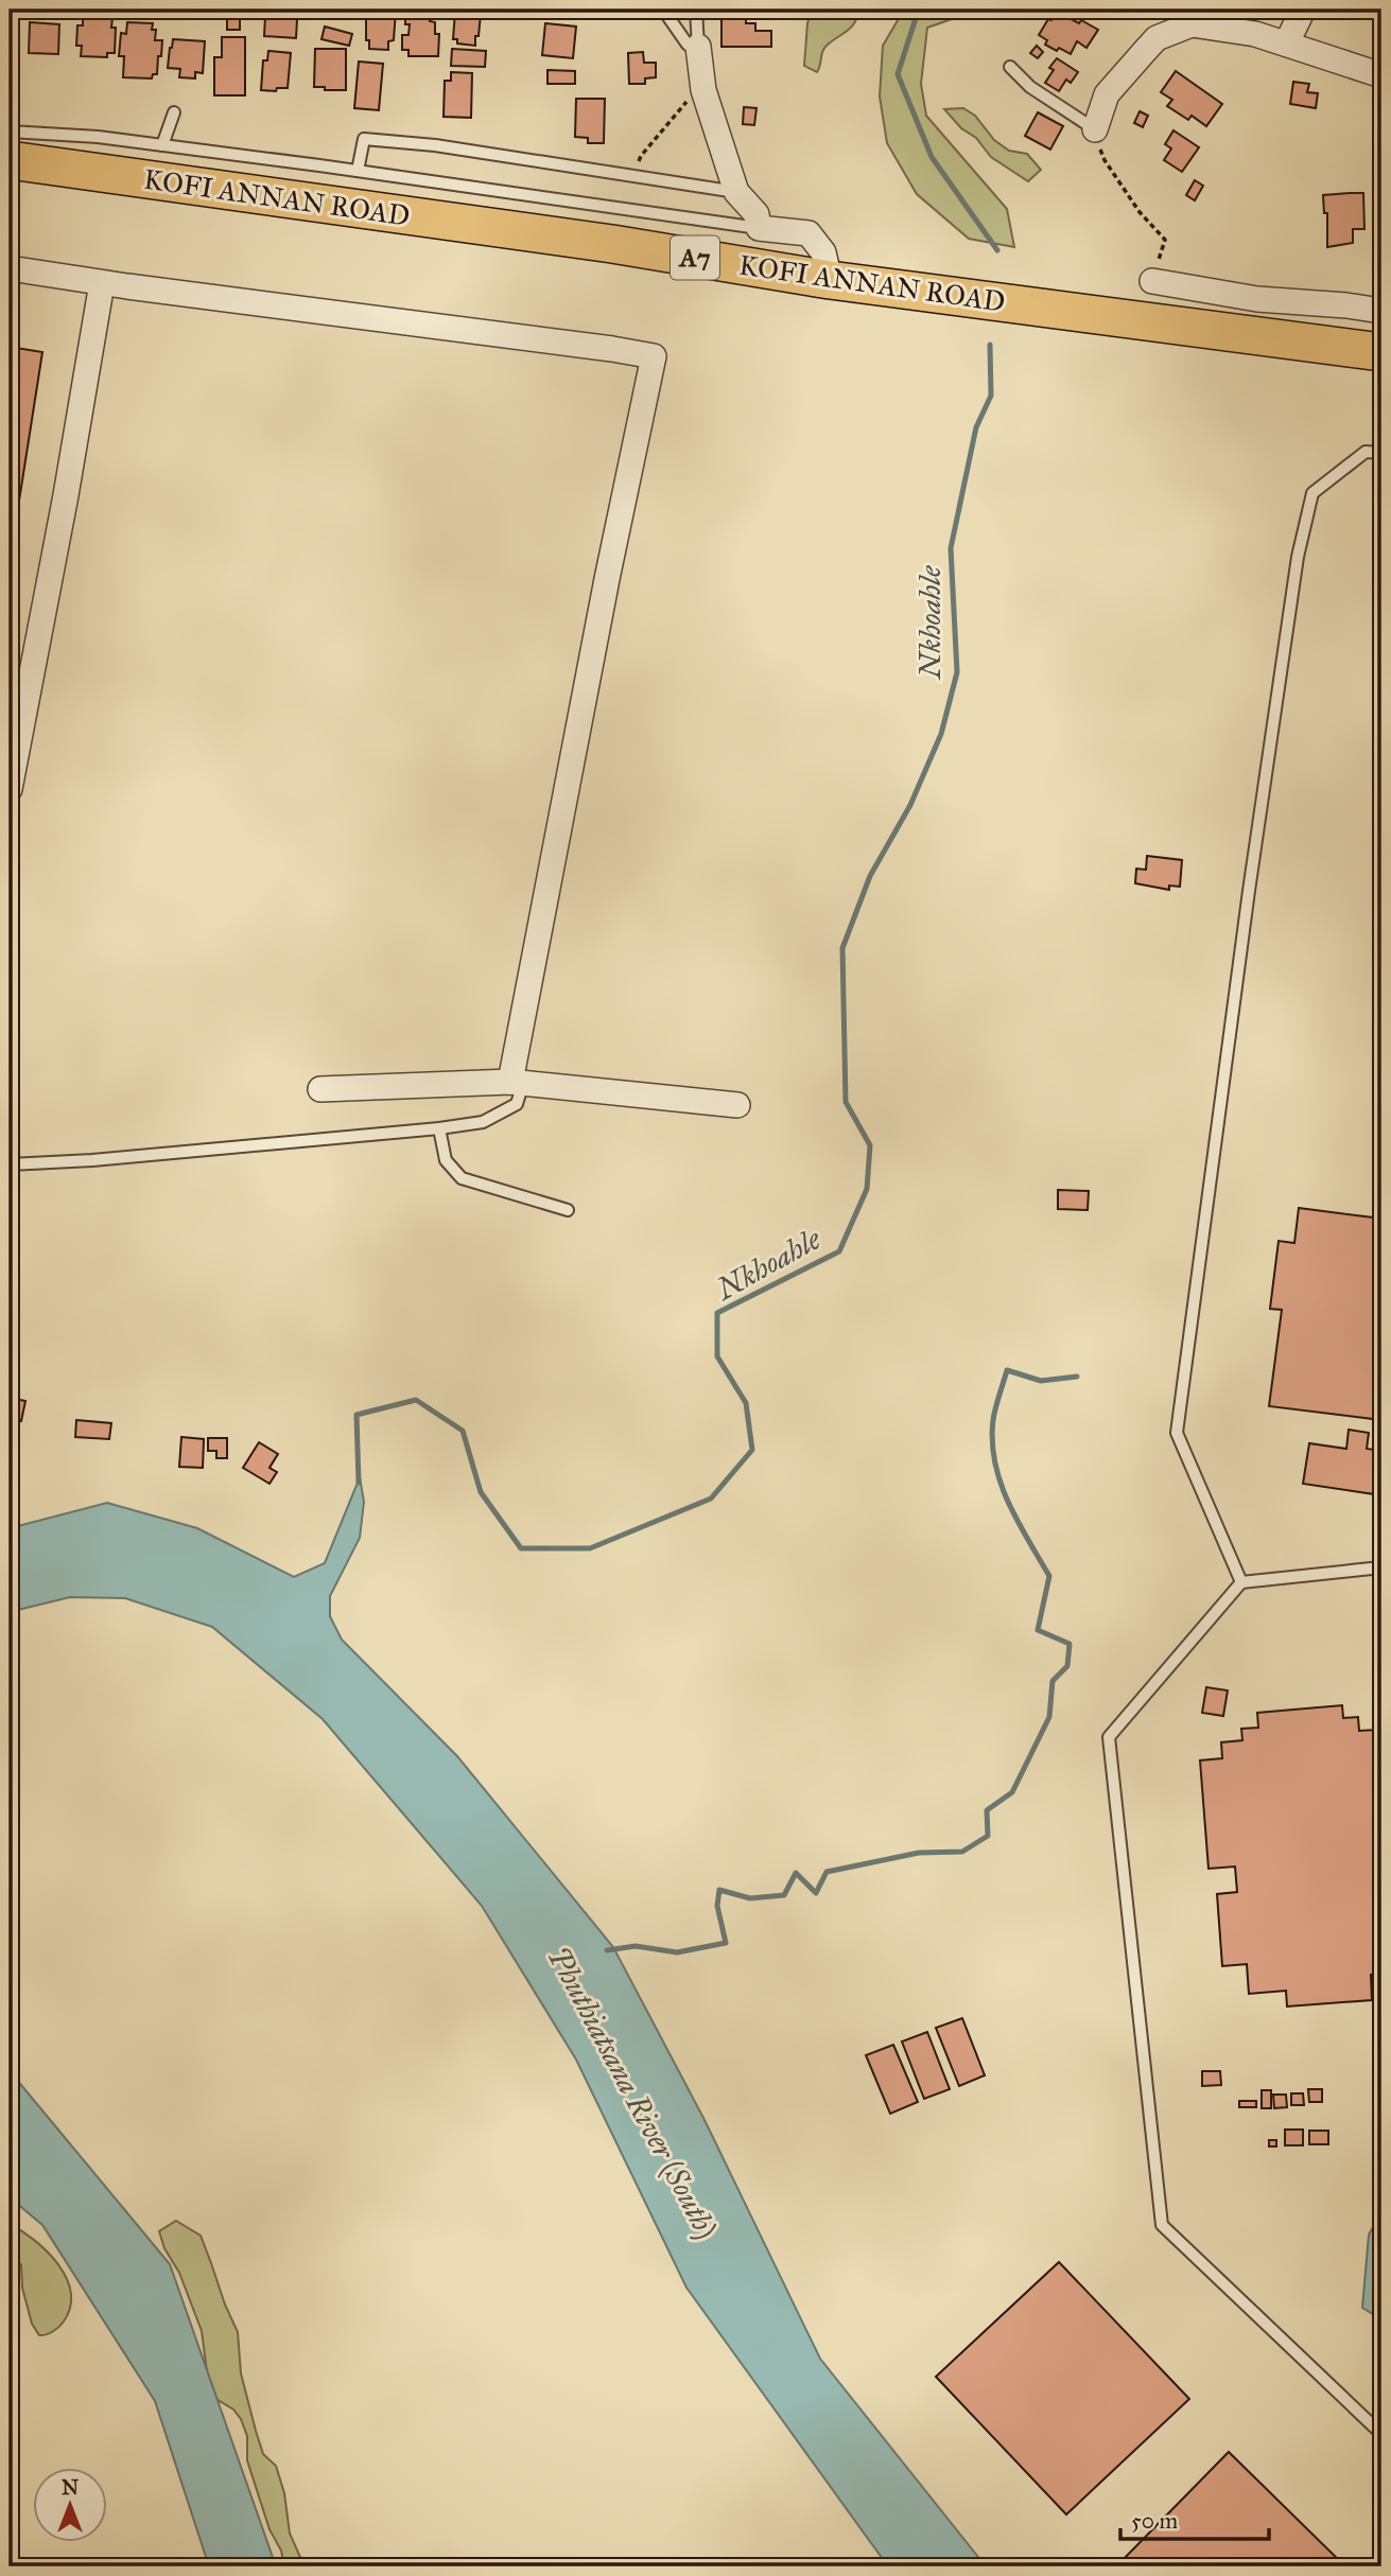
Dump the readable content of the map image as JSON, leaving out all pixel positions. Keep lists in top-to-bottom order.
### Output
{
  "streets": {
    "main road": ["KOFI ANNAN ROAD", "A7"]
  },
  "water": ["Nkhoahle", "Phuthiatsana River (South)"],
  "scale_bar": "50 m",
  "north": "top"
}
